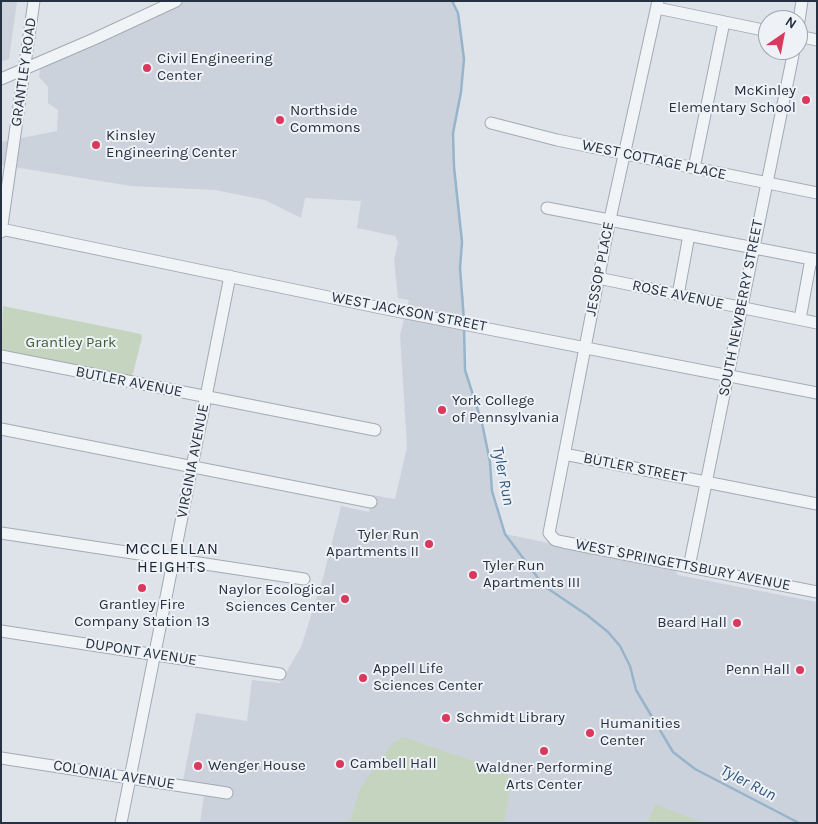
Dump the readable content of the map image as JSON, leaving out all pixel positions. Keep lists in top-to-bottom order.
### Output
{
  "streets": {
    "street": [
      "GRANTLEY ROAD",
      "WEST COTTAGE PLACE",
      "JESSOP PLACE",
      "ROSE AVENUE",
      "SOUTH NEWBERRY STREET",
      "WEST JACKSON STREET",
      "BUTLER AVENUE",
      "VIRGINIA AVENUE",
      "BUTLER STREET",
      "WEST SPRINGETTSBURY AVENUE",
      "DUPONT AVENUE",
      "COLONIAL AVENUE"
    ]
  },
  "crossings": [
    ["GRANTLEY ROAD", "WEST JACKSON STREET"],
    ["WEST COTTAGE PLACE", "JESSOP PLACE"],
    ["WEST COTTAGE PLACE", "SOUTH NEWBERRY STREET"],
    ["JESSOP PLACE", "ROSE AVENUE"],
    ["JESSOP PLACE", "WEST JACKSON STREET"],
    ["JESSOP PLACE", "BUTLER STREET"],
    ["JESSOP PLACE", "WEST SPRINGETTSBURY AVENUE"],
    ["ROSE AVENUE", "SOUTH NEWBERRY STREET"],
    ["SOUTH NEWBERRY STREET", "WEST JACKSON STREET"],
    ["SOUTH NEWBERRY STREET", "BUTLER STREET"],
    ["SOUTH NEWBERRY STREET", "WEST SPRINGETTSBURY AVENUE"],
    ["WEST JACKSON STREET", "VIRGINIA AVENUE"],
    ["BUTLER AVENUE", "VIRGINIA AVENUE"],
    ["VIRGINIA AVENUE", "DUPONT AVENUE"],
    ["VIRGINIA AVENUE", "COLONIAL AVENUE"]
  ],
  "districts": ["MCCLELLAN HEIGHTS"],
  "water": ["Tyler Run"],
  "parks": ["Grantley Park"],
  "places": [
    "Civil Engineering Center",
    "McKinley Elementary School",
    "Northside Commons",
    "Kinsley Engineering Center",
    "York College of Pennsylvania",
    "Tyler Run Apartments II",
    "Tyler Run Apartments III",
    "Grantley Fire Company Station 13",
    "Naylor Ecological Sciences Center",
    "Beard Hall",
    "Penn Hall",
    "Appell Life Sciences Center",
    "Schmidt Library",
    "Humanities Center",
    "Waldner Performing Arts Center",
    "Cambell Hall",
    "Wenger House"
  ],
  "north": "top right"
}
